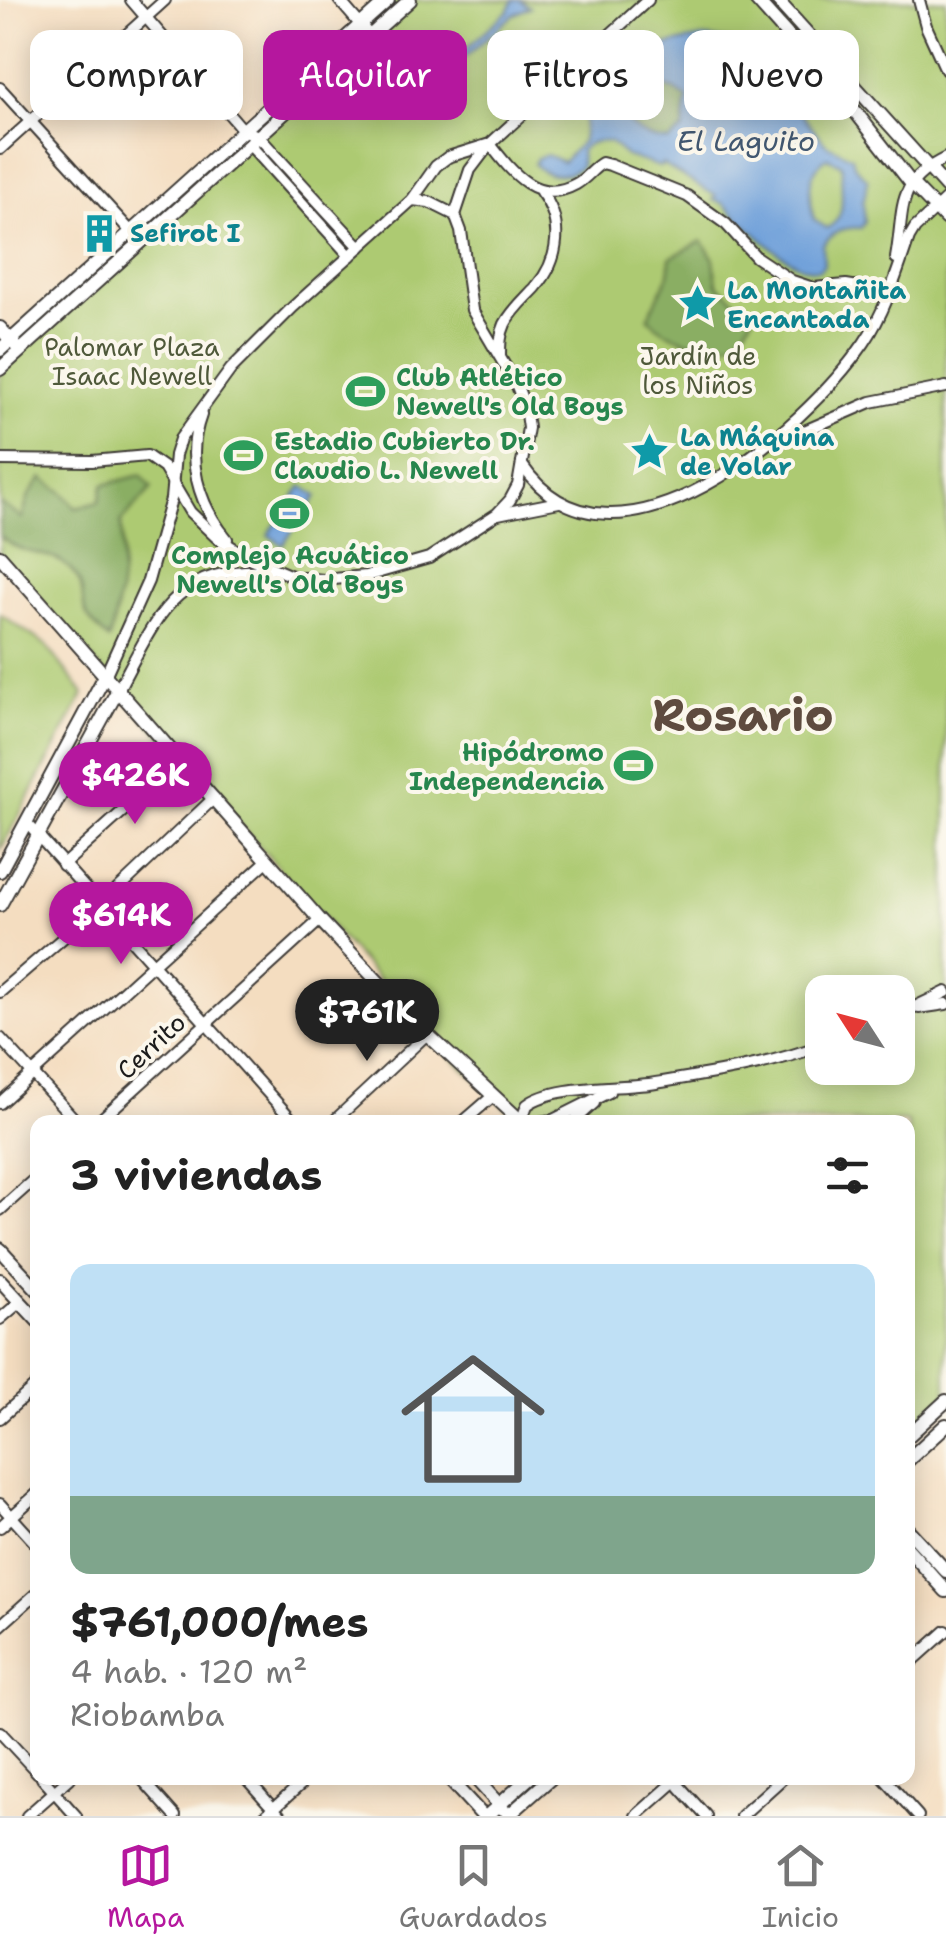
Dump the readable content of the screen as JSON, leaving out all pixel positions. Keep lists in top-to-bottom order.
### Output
{
  "streets": {
    "street": ["Cerrito"]
  },
  "districts": ["Rosario"],
  "water": ["El Laguito"],
  "parks": ["Palomar Plaza Isaac Newell", "Jardín de los Niños"],
  "places": {
    "building": ["Sefirot I"],
    "place": ["La Montañita Encantada", "La Máquina de Volar"],
    "sports": [
      "Club Atlético Newell's Old Boys",
      "Estadio Cubierto Dr. Claudio L. Newell",
      "Complejo Acuático Newell's Old Boys",
      "Hipódromo Independencia"
    ]
  },
  "north": "top left",
  "page": {
    "chip": [
      "Comprar",
      "Alquilar",
      "Filtros",
      "Nuevo"
    ],
    "price": ["$426K", "$614K", "$761K"],
    "heading": "3 viviendas",
    "list": [
      {
        "name": "$761,000/mes",
        "note": "4 hab. · 120 m² · Riobamba"
      }
    ],
    "tabs": ["Mapa", "Guardados", "Inicio"]
  }
}
